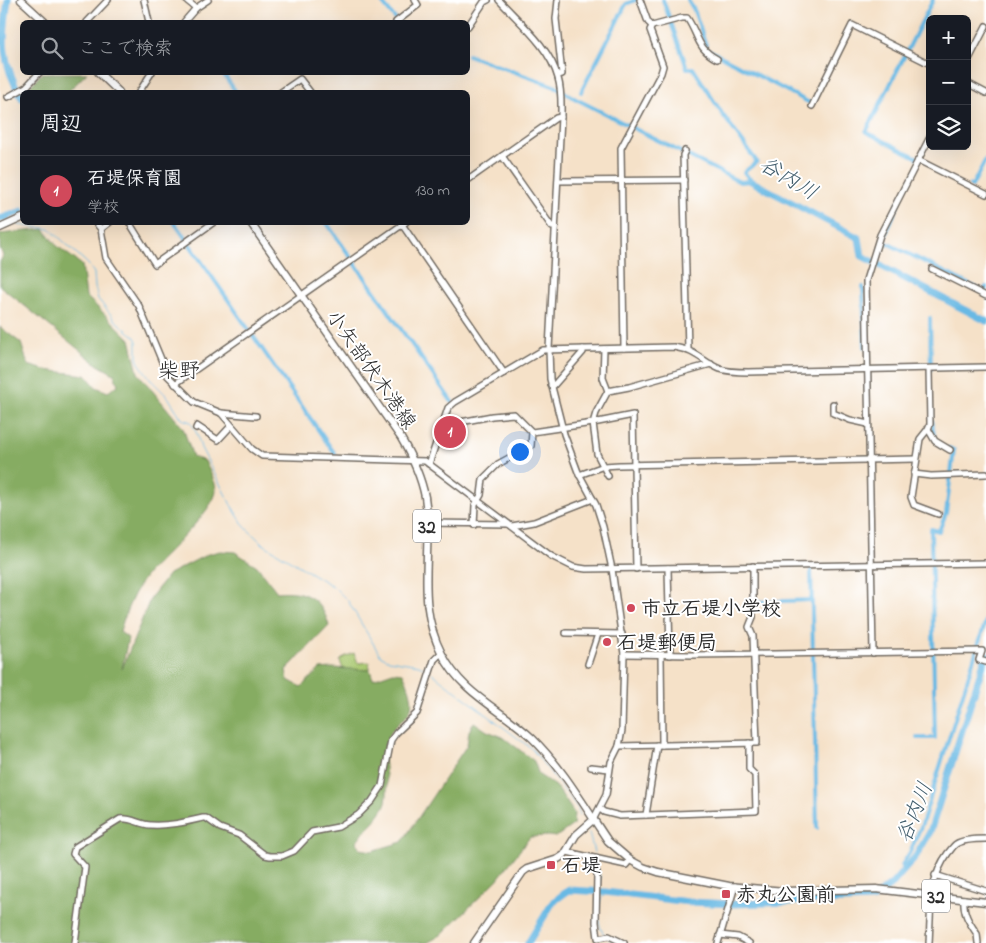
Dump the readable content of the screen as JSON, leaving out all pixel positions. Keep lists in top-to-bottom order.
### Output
{
  "streets": {
    "main road": ["小矢部伏木港線", "32"]
  },
  "districts": ["柴野"],
  "water": ["谷内川"],
  "places": {
    "other": ["市立石堤小学校", "石堤郵便局"],
    "transit": ["石堤", "赤丸公園前"]
  },
  "page": {
    "map_buttons": ["+", "−"],
    "search": "ここで検索",
    "heading": "周辺",
    "list": [
      {
        "mark": "1",
        "name": "石堤保育園",
        "note": "学校",
        "value": "130 m"
      }
    ],
    "pins": "1"
  }
}
